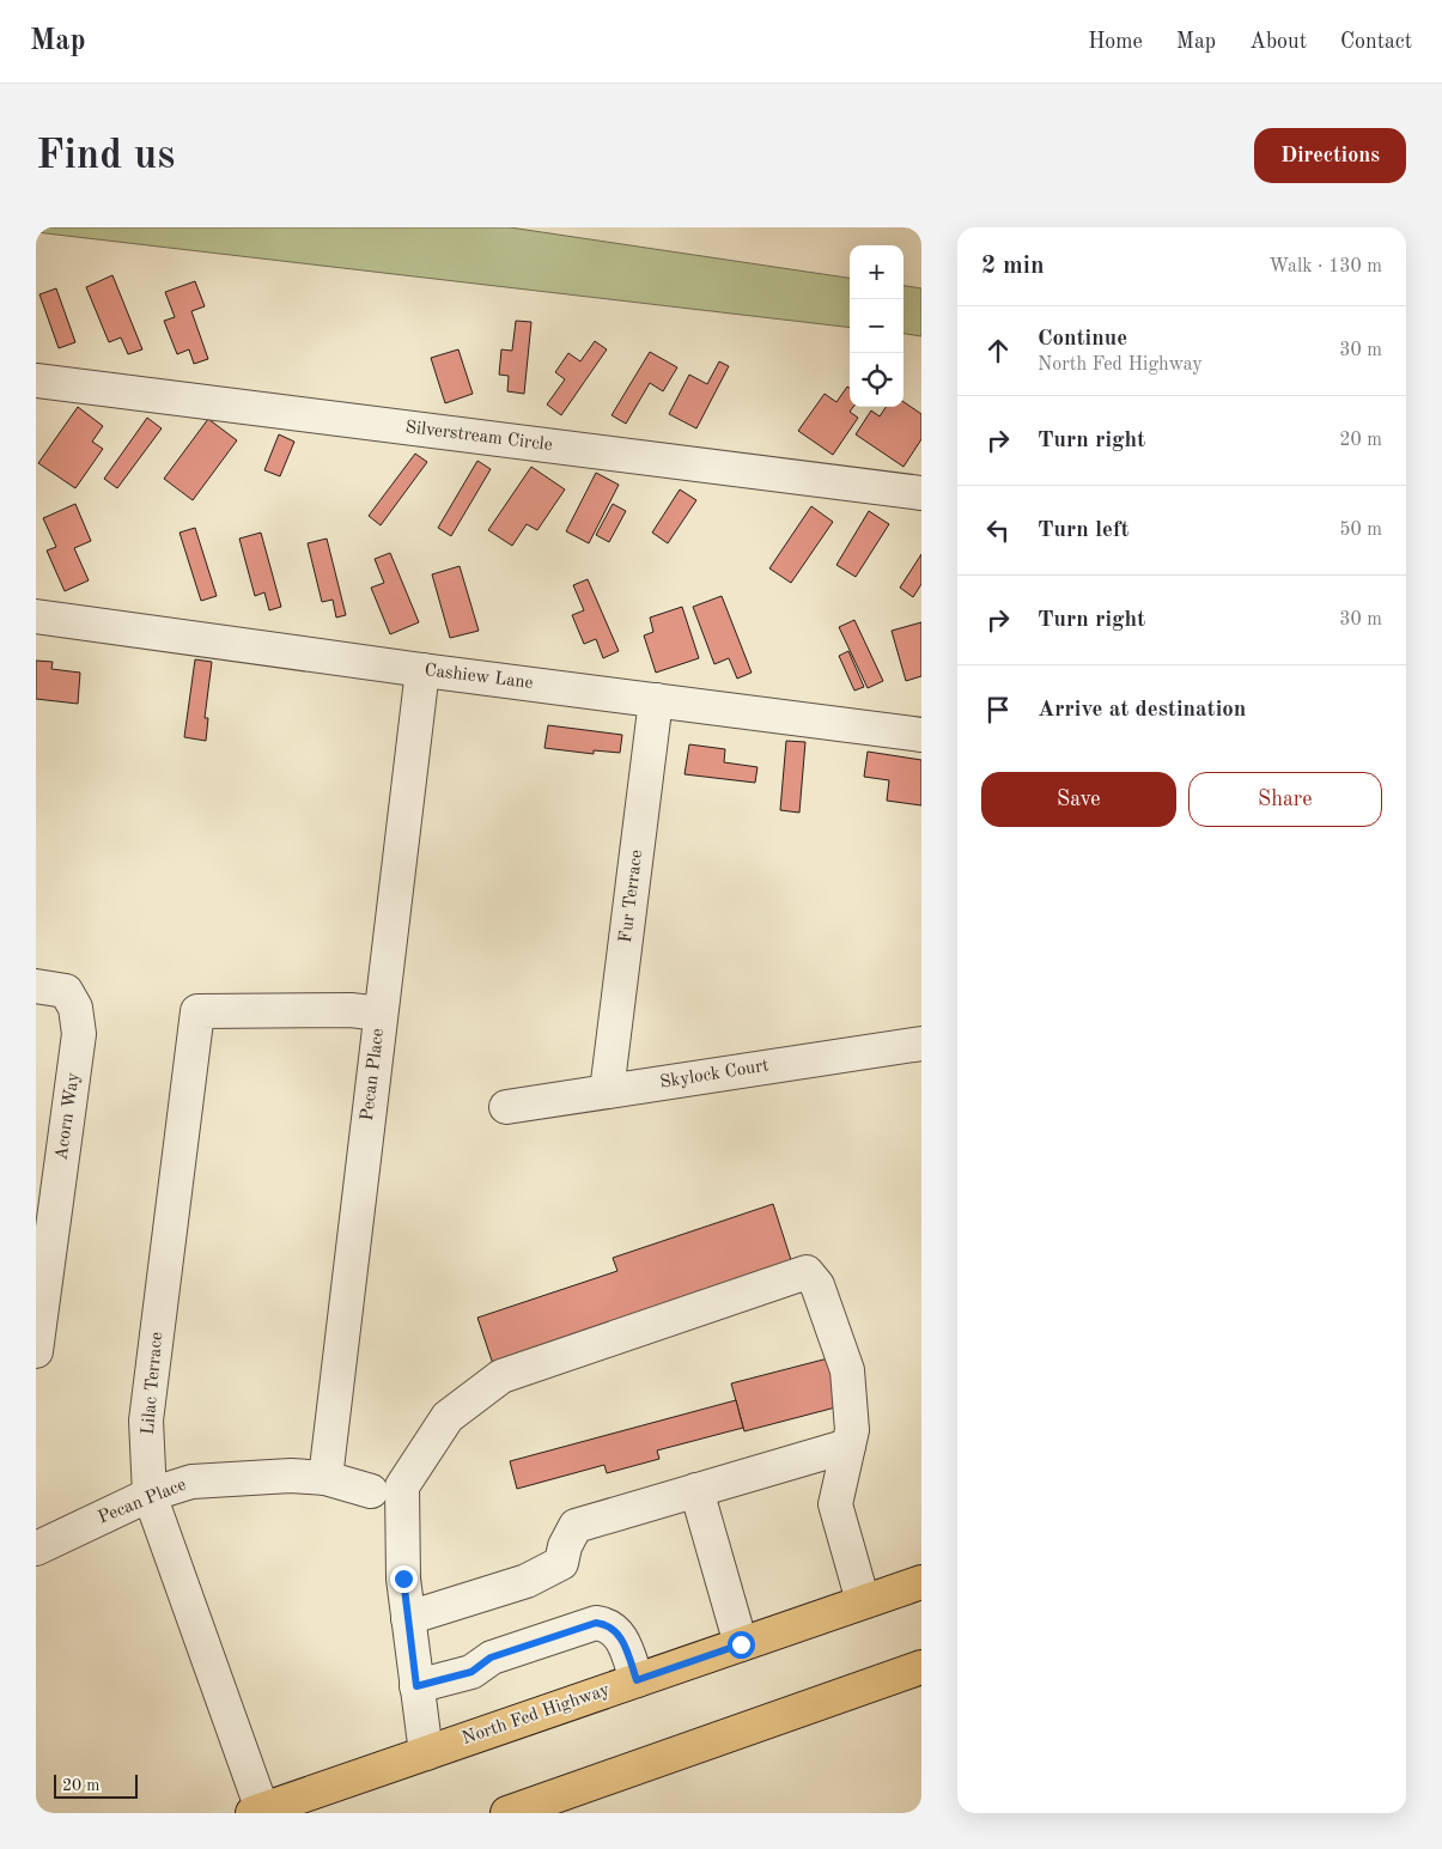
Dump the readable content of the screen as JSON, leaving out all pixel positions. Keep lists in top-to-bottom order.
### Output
{
  "streets": {
    "main road": ["North Fed Highway"],
    "lane": [
      "Silverstream Circle",
      "Cashiew Lane",
      "Fur Terrace",
      "Pecan Place",
      "Skylock Court",
      "Acorn Way",
      "Lilac Terrace"
    ]
  },
  "crossings": [
    ["Cashiew Lane", "Fur Terrace"],
    ["Cashiew Lane", "Pecan Place"],
    ["Fur Terrace", "Skylock Court"],
    ["Pecan Place", "Lilac Terrace"],
    ["Lilac Terrace", "North Fed Highway"]
  ],
  "scale_bar": "20 m",
  "page": {
    "header": "Map",
    "nav": [
      "Home",
      "Map",
      "About",
      "Contact"
    ],
    "buttons": [
      "Directions",
      ["Save", "Share"]
    ],
    "title": "Find us",
    "heading": ["2 min", "Walk · 130 m"],
    "map_buttons": ["+", "−"],
    "list": [
      ["Continue", "North Fed Highway", "30 m"],
      ["Turn right", "20 m"],
      ["Turn left", "50 m"],
      ["Turn right", "30 m"],
      "Arrive at destination"
    ],
    "scale": "20 m"
  }
}
